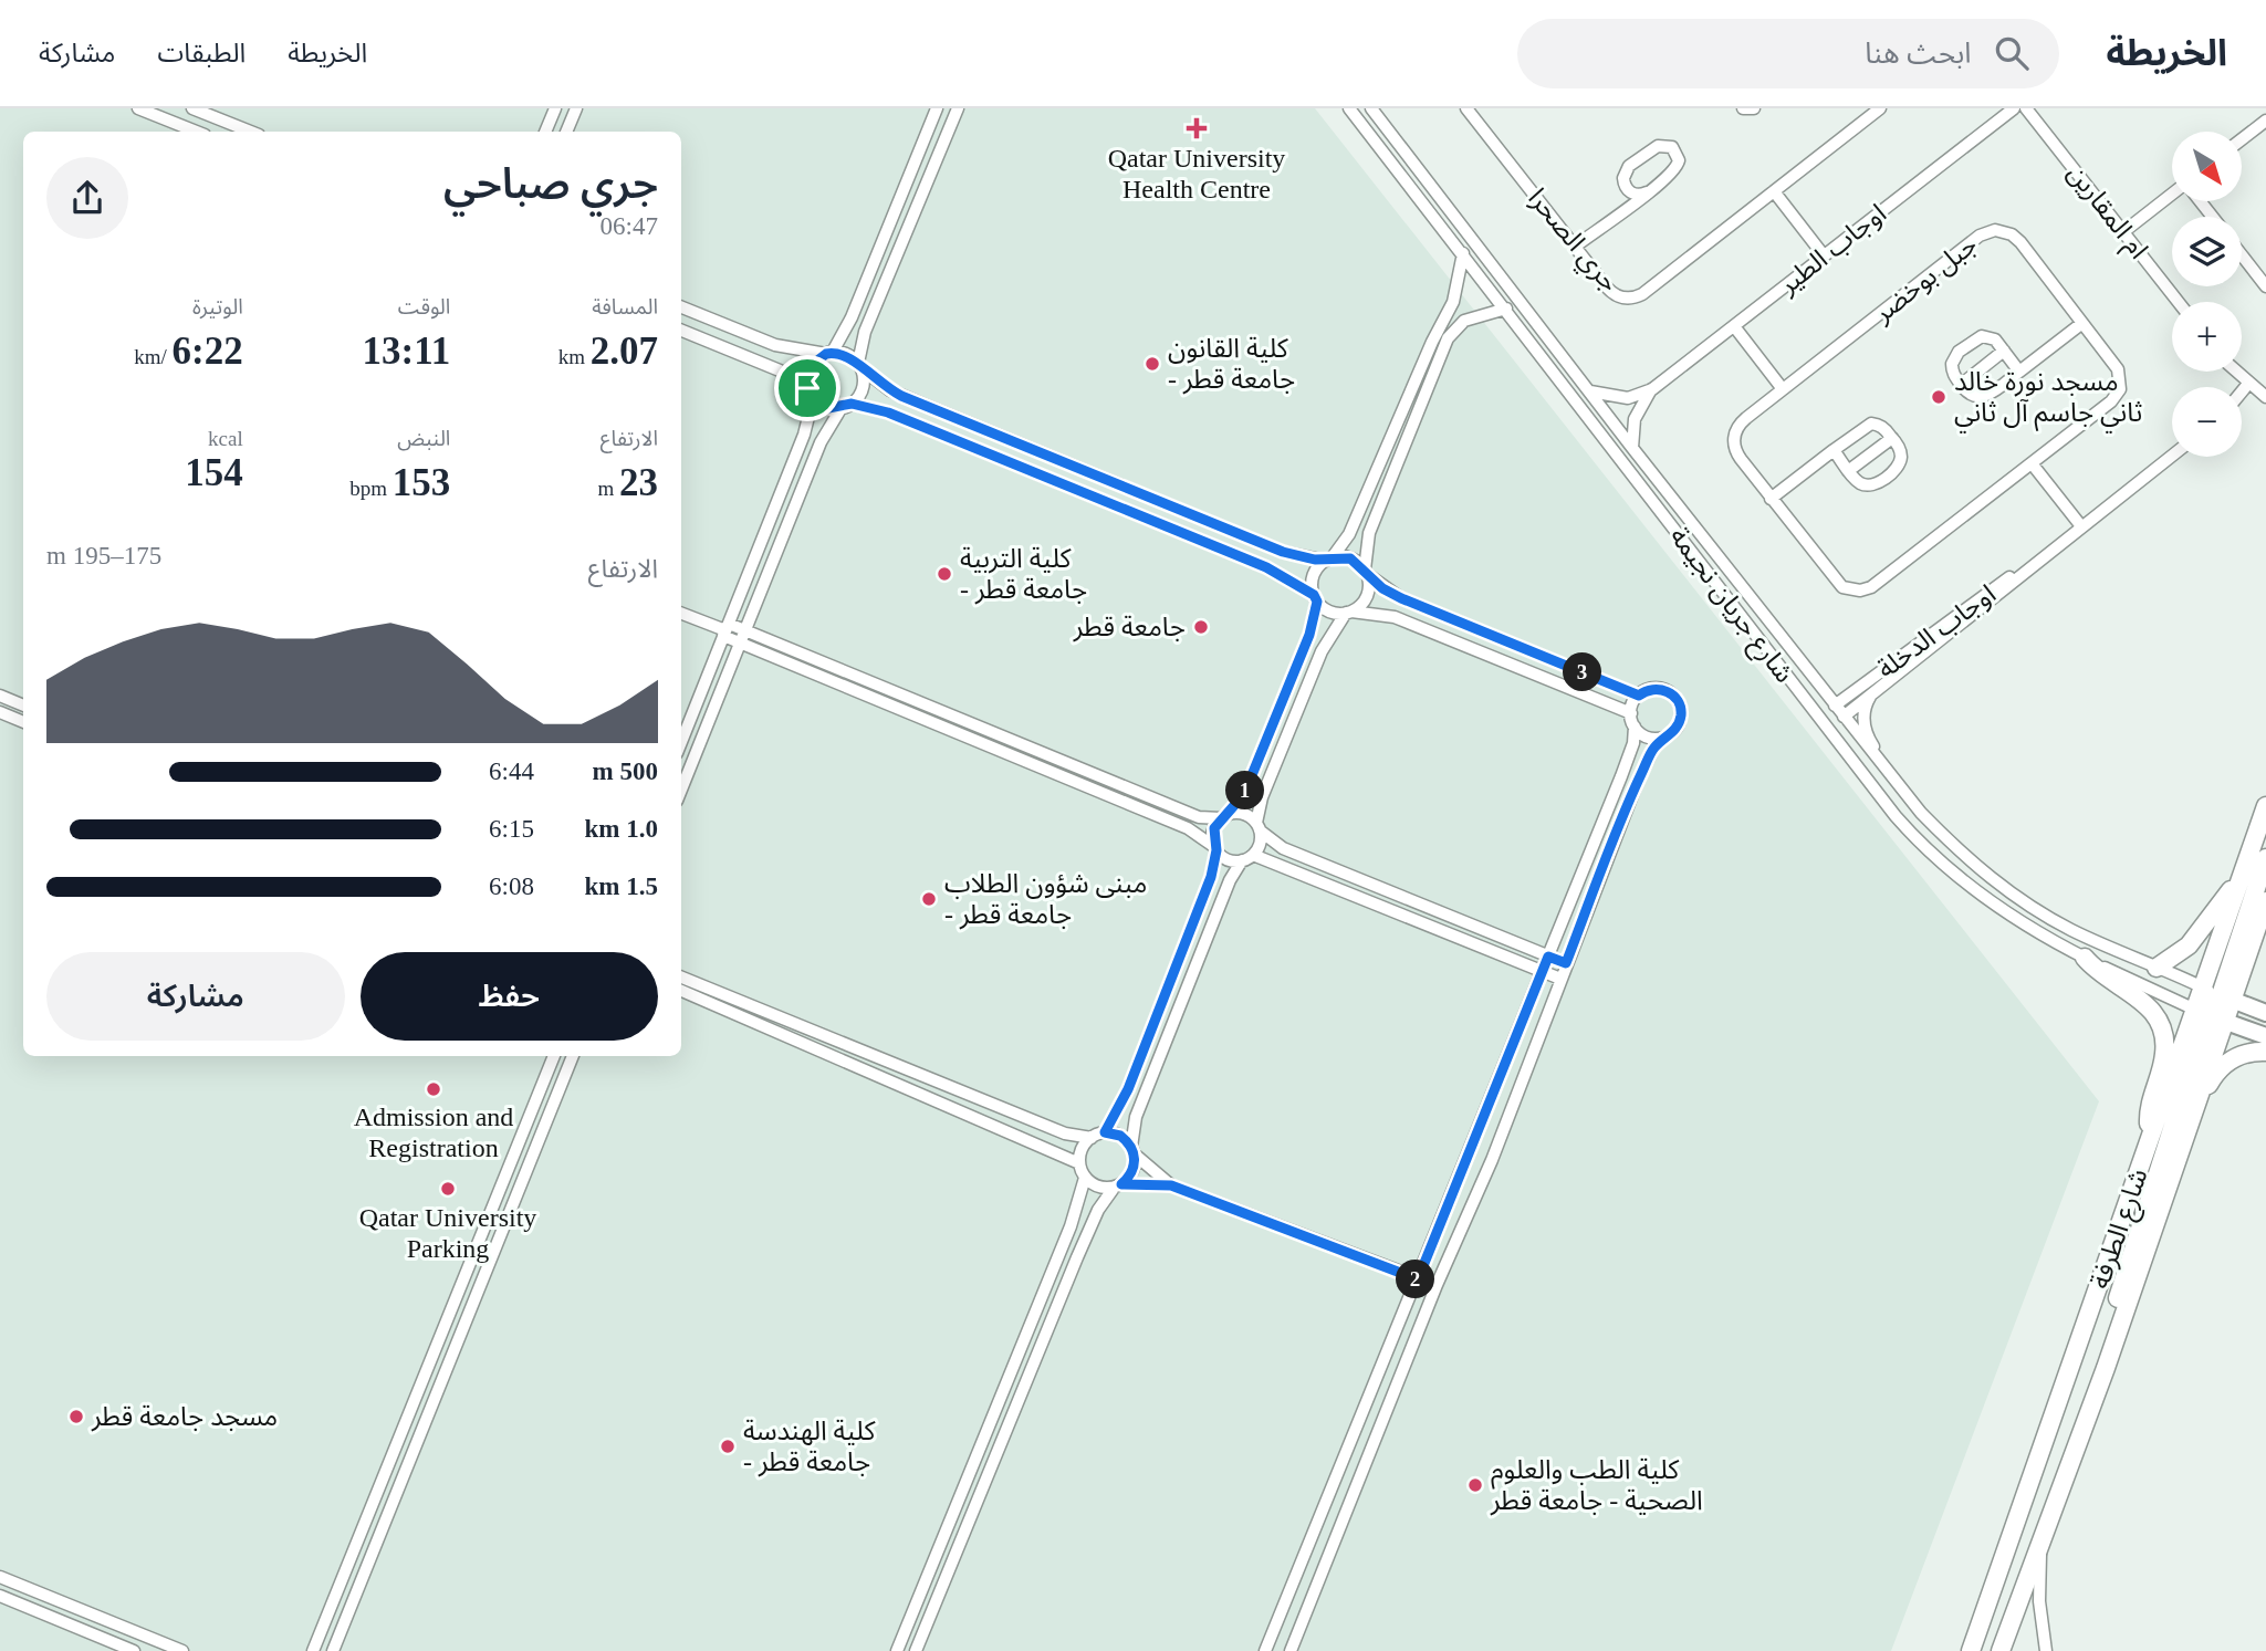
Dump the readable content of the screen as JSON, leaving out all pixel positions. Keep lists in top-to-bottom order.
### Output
{
  "streets": {
    "main road": ["شارع الطرفة"],
    "street": [
      "ام المقارين",
      "جري الصحرا",
      "اوجاب الطير",
      "جبل بوخضر",
      "شارع جريان نجيمة",
      "اوجاب الدخلة"
    ]
  },
  "crossings": [
    ["اوجاب الطير", "شارع جريان نجيمة"],
    ["شارع جريان نجيمة", "اوجاب الدخلة"],
    ["شارع جريان نجيمة", "شارع الطرفة"]
  ],
  "places": {
    "health": ["Qatar University Health Centre"],
    "other": [
      "كلية القانون - جامعة قطر",
      "مسجد نورة خالد ثاني جاسم آل ثاني",
      "كلية التربية - جامعة قطر",
      "جامعة قطر",
      "مبنى شؤون الطلاب - جامعة قطر",
      "Admission and Registration",
      "Qatar University Parking",
      "مسجد جامعة قطر",
      "كلية الهندسة - جامعة قطر",
      "كلية الطب والعلوم الصحية - جامعة قطر"
    ]
  },
  "north": "bottom right",
  "page": {
    "header": "الخريطة",
    "search": "ابحث هنا",
    "nav": ["الخريطة", "الطبقات", "مشاركة"],
    "map_buttons": ["+", "−"],
    "heading": ["جري صباحي", "06:47"],
    "stats": [
      ["المسافة", "2.07 km"],
      ["الوقت", "13:11"],
      ["الوتيرة", "6:22 /km"],
      ["الارتفاع", "23 m"],
      ["النبض", "153 bpm"],
      ["kcal", "154"]
    ],
    "chart": ["الارتفاع", "175–195 m"],
    "pins": ["3", "1", "2"],
    "list": [
      {
        "name": "500 m",
        "note": "6:44"
      },
      {
        "name": "1.0 km",
        "note": "6:15"
      },
      {
        "name": "1.5 km",
        "note": "6:08"
      }
    ],
    "buttons": ["حفظ", "مشاركة"]
  }
}
